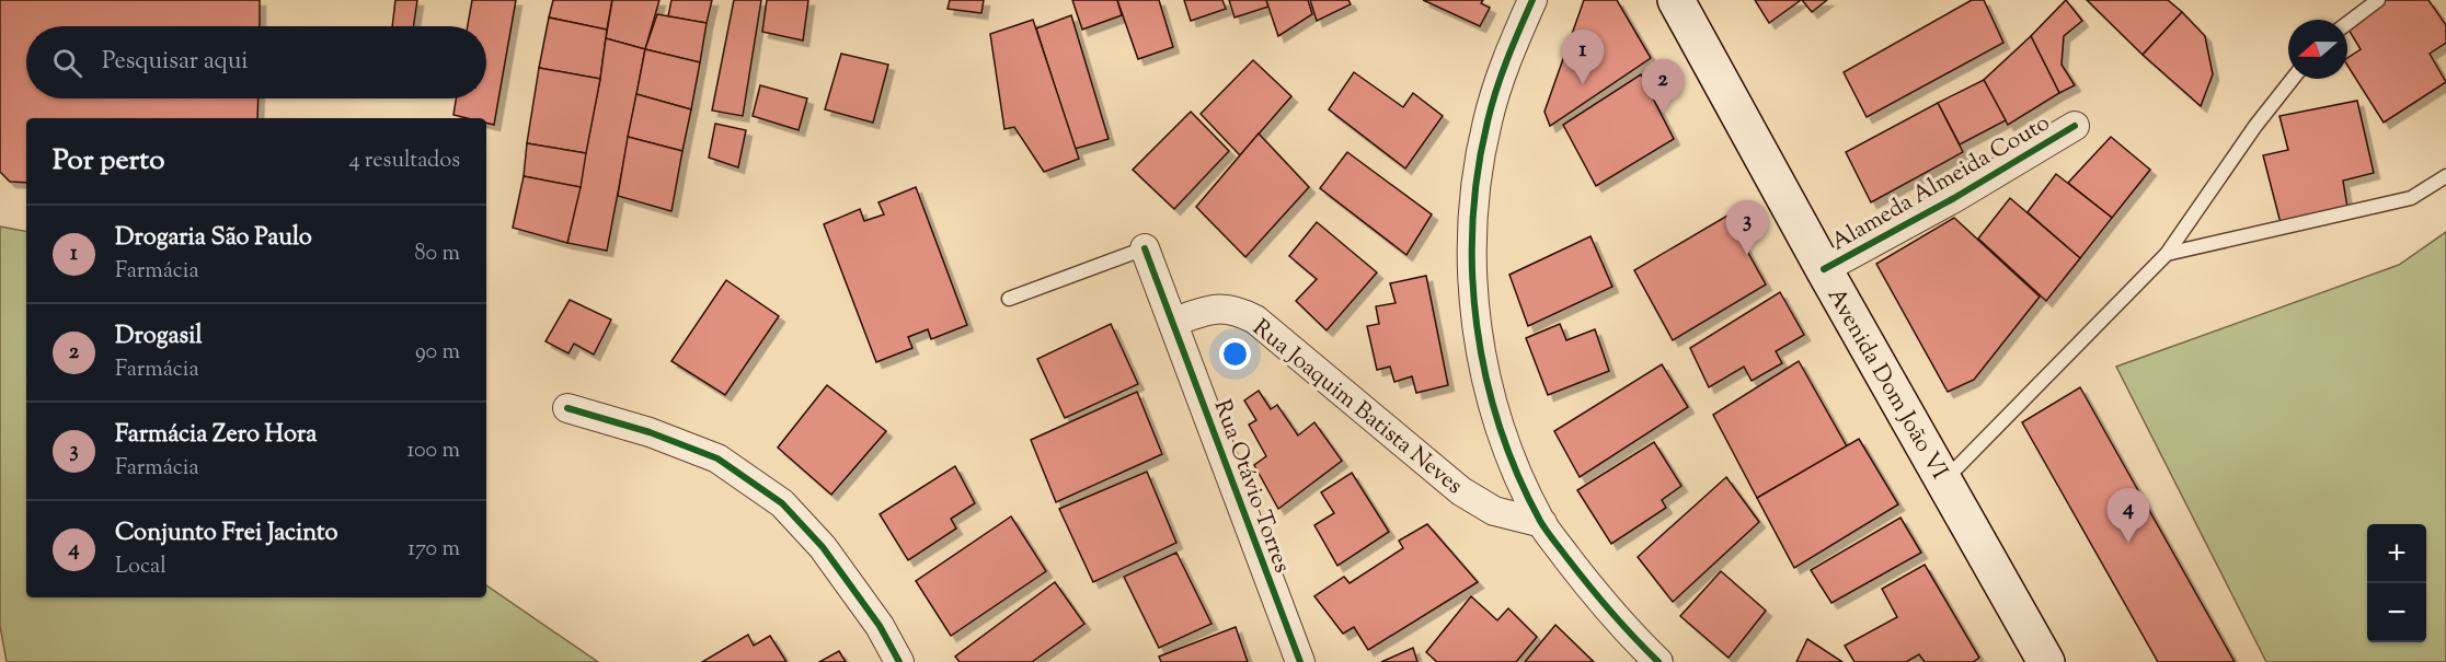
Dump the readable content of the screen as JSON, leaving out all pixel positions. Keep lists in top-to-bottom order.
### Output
{
  "streets": {
    "main road": ["Avenida Dom João VI"],
    "street": ["Alameda Almeida Couto", "Rua Joaquim Batista Neves", "Rua Otávio Torres"]
  },
  "crossings": [
    ["Alameda Almeida Couto", "Avenida Dom João VI"],
    ["Rua Joaquim Batista Neves", "Rua Otávio Torres"]
  ],
  "north": "left",
  "page": {
    "search": "Pesquisar aqui",
    "pins": [
      "1",
      "2",
      "3",
      "4"
    ],
    "heading": ["Por perto", "4 resultados"],
    "list": [
      {
        "mark": "1",
        "name": "Drogaria São Paulo",
        "note": "Farmácia",
        "value": "80 m"
      },
      {
        "mark": "2",
        "name": "Drogasil",
        "note": "Farmácia",
        "value": "90 m"
      },
      {
        "mark": "3",
        "name": "Farmácia Zero Hora",
        "note": "Farmácia",
        "value": "100 m"
      },
      {
        "mark": "4",
        "name": "Conjunto Frei Jacinto",
        "note": "Local",
        "value": "170 m"
      }
    ],
    "map_buttons": ["+", "−"]
  }
}
